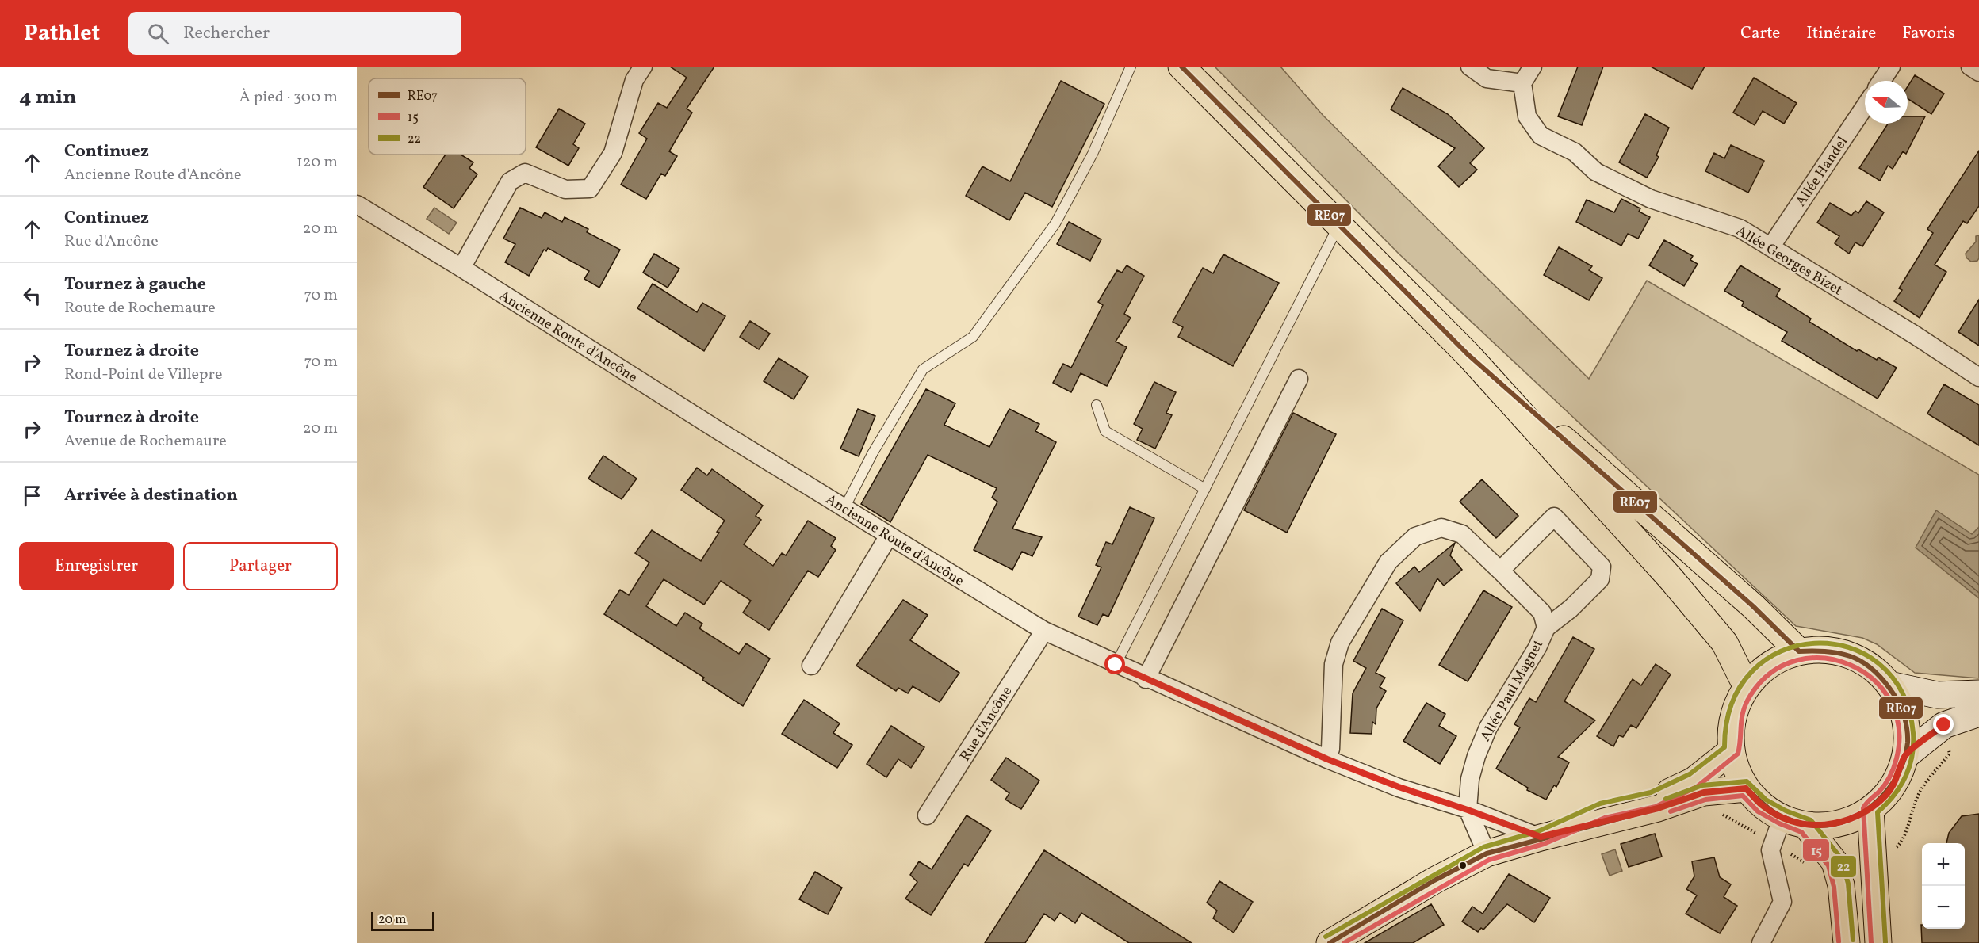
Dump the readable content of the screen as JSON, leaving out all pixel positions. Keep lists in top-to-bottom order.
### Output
{
  "streets": {
    "street": [
      "Allée Handel",
      "Allée Georges Bizet",
      "Ancienne Route d'Ancône",
      "Allée Paul Magnet",
      "Rue d'Ancône"
    ]
  },
  "crossings": [
    ["Allée Handel", "Allée Georges Bizet"],
    ["Ancienne Route d'Ancône", "Allée Paul Magnet"],
    ["Ancienne Route d'Ancône", "Rue d'Ancône"]
  ],
  "lines": ["transit line RE07", "transit line 22", "transit line 15"],
  "legend": ["RE07", "15", "22"],
  "scale_bar": "20 m",
  "north": "left",
  "page": {
    "header": "Pathlet",
    "search": "Rechercher",
    "nav": ["Carte", "Itinéraire", "Favoris"],
    "heading": ["4 min", "À pied · 300 m"],
    "list": [
      ["Continuez", "Ancienne Route d'Ancône", "120 m"],
      ["Continuez", "Rue d'Ancône", "20 m"],
      ["Tournez à gauche", "Route de Rochemaure", "70 m"],
      ["Tournez à droite", "Rond-Point de Villepre", "70 m"],
      ["Tournez à droite", "Avenue de Rochemaure", "20 m"],
      "Arrivée à destination"
    ],
    "buttons": ["Enregistrer", "Partager"],
    "map_buttons": ["+", "−"],
    "scale": "20 m"
  }
}
